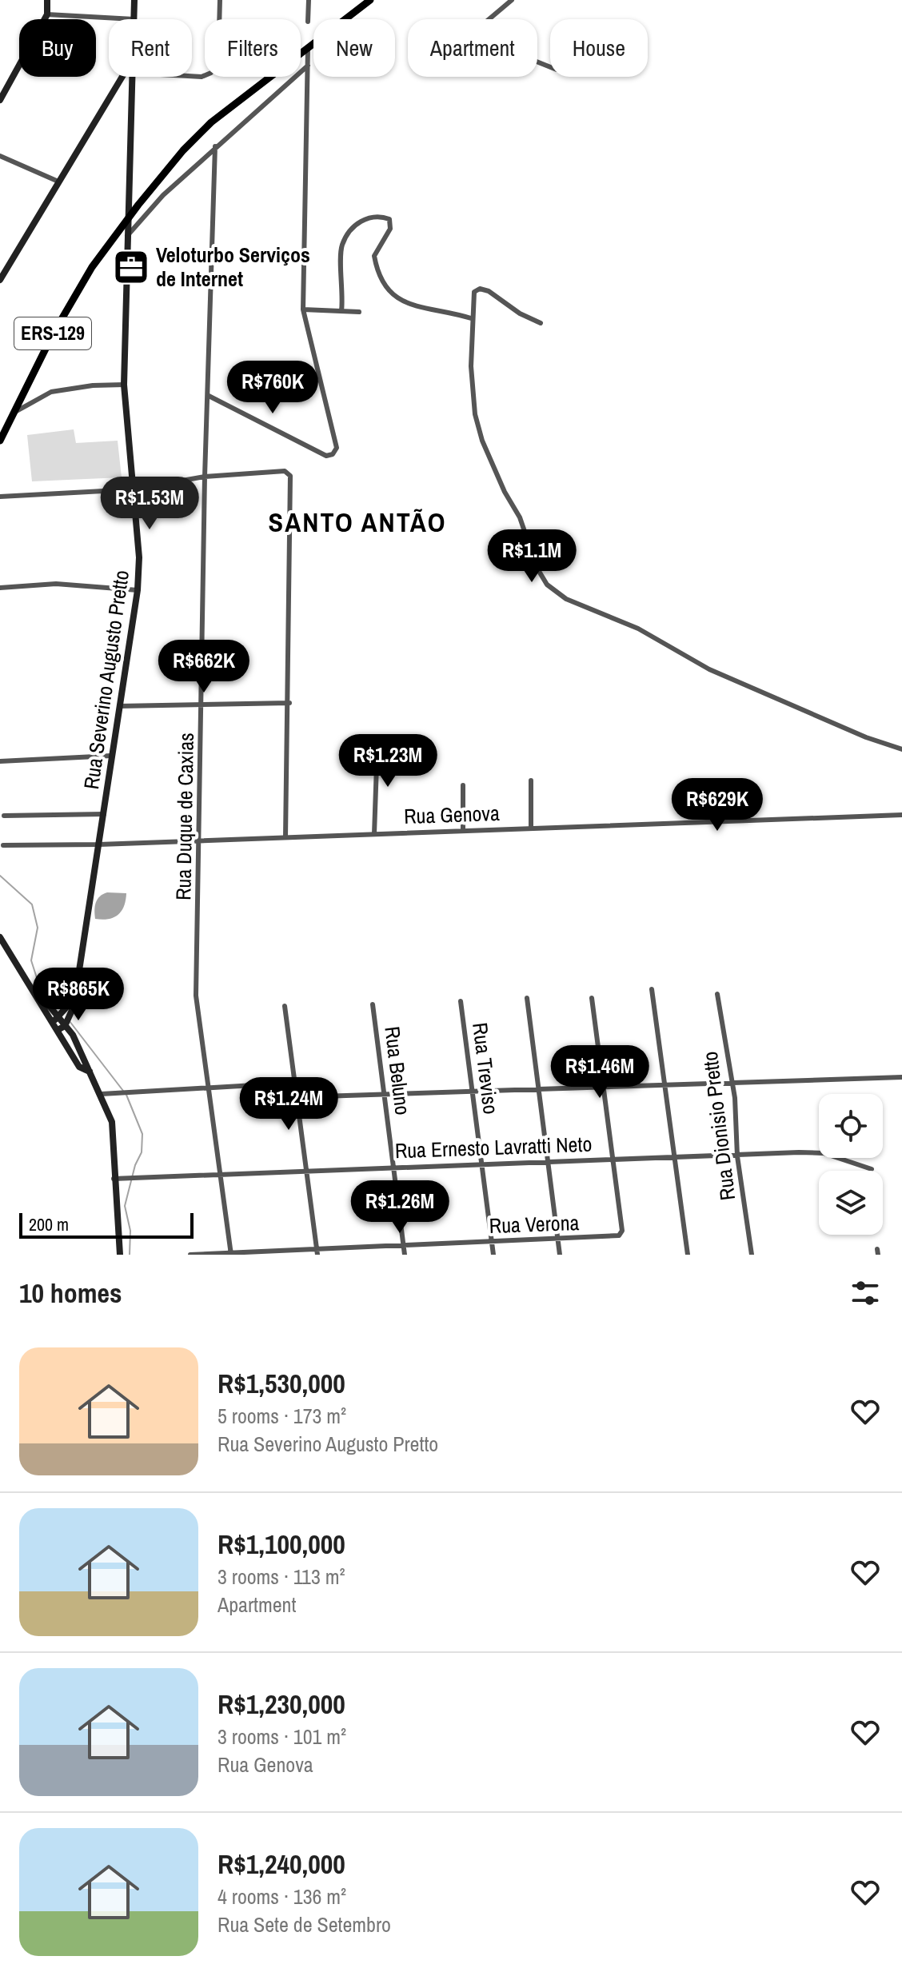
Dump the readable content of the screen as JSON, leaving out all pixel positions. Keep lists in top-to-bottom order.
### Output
{
  "streets": {
    "main road": ["ERS-129"],
    "street": [
      "Rua Severino Augusto Pretto",
      "Rua Genova",
      "Rua Duque de Caxias",
      "Rua Treviso",
      "Rua Beluno",
      "Rua Dionisio Pretto",
      "Rua Ernesto Lavratti Neto",
      "Rua Verona"
    ]
  },
  "crossings": [
    ["Rua Severino Augusto Pretto", "Rua Genova"],
    ["Rua Genova", "Rua Duque de Caxias"],
    ["Rua Duque de Caxias", "Rua Ernesto Lavratti Neto"],
    ["Rua Duque de Caxias", "Rua Verona"],
    ["Rua Treviso", "Rua Ernesto Lavratti Neto"],
    ["Rua Treviso", "Rua Verona"],
    ["Rua Beluno", "Rua Ernesto Lavratti Neto"],
    ["Rua Beluno", "Rua Verona"],
    ["Rua Dionisio Pretto", "Rua Ernesto Lavratti Neto"],
    ["Rua Ernesto Lavratti Neto", "Rua Verona"]
  ],
  "districts": ["SANTO ANTÃO"],
  "places": {
    "office": ["Veloturbo Serviços de Internet"]
  },
  "scale_bar": "200 m",
  "page": {
    "chip": [
      "Buy",
      "Rent",
      "Filters",
      "New",
      "Apartment",
      "House"
    ],
    "price": [
      "R$760K",
      "R$1.53M",
      "R$1.1M",
      "R$662K",
      "R$1.23M",
      "R$629K",
      "R$865K",
      "R$1.46M",
      "R$1.24M",
      "R$1.26M"
    ],
    "scale": "200 m",
    "heading": "10 homes",
    "list": [
      {
        "name": "R$1,530,000",
        "note": "5 rooms · 173 m² · Rua Severino Augusto Pretto"
      },
      {
        "name": "R$1,100,000",
        "note": "3 rooms · 113 m² · Apartment"
      },
      {
        "name": "R$1,230,000",
        "note": "3 rooms · 101 m² · Rua Genova"
      },
      {
        "name": "R$1,240,000",
        "note": "4 rooms · 136 m² · Rua Sete de Setembro"
      }
    ]
  }
}
